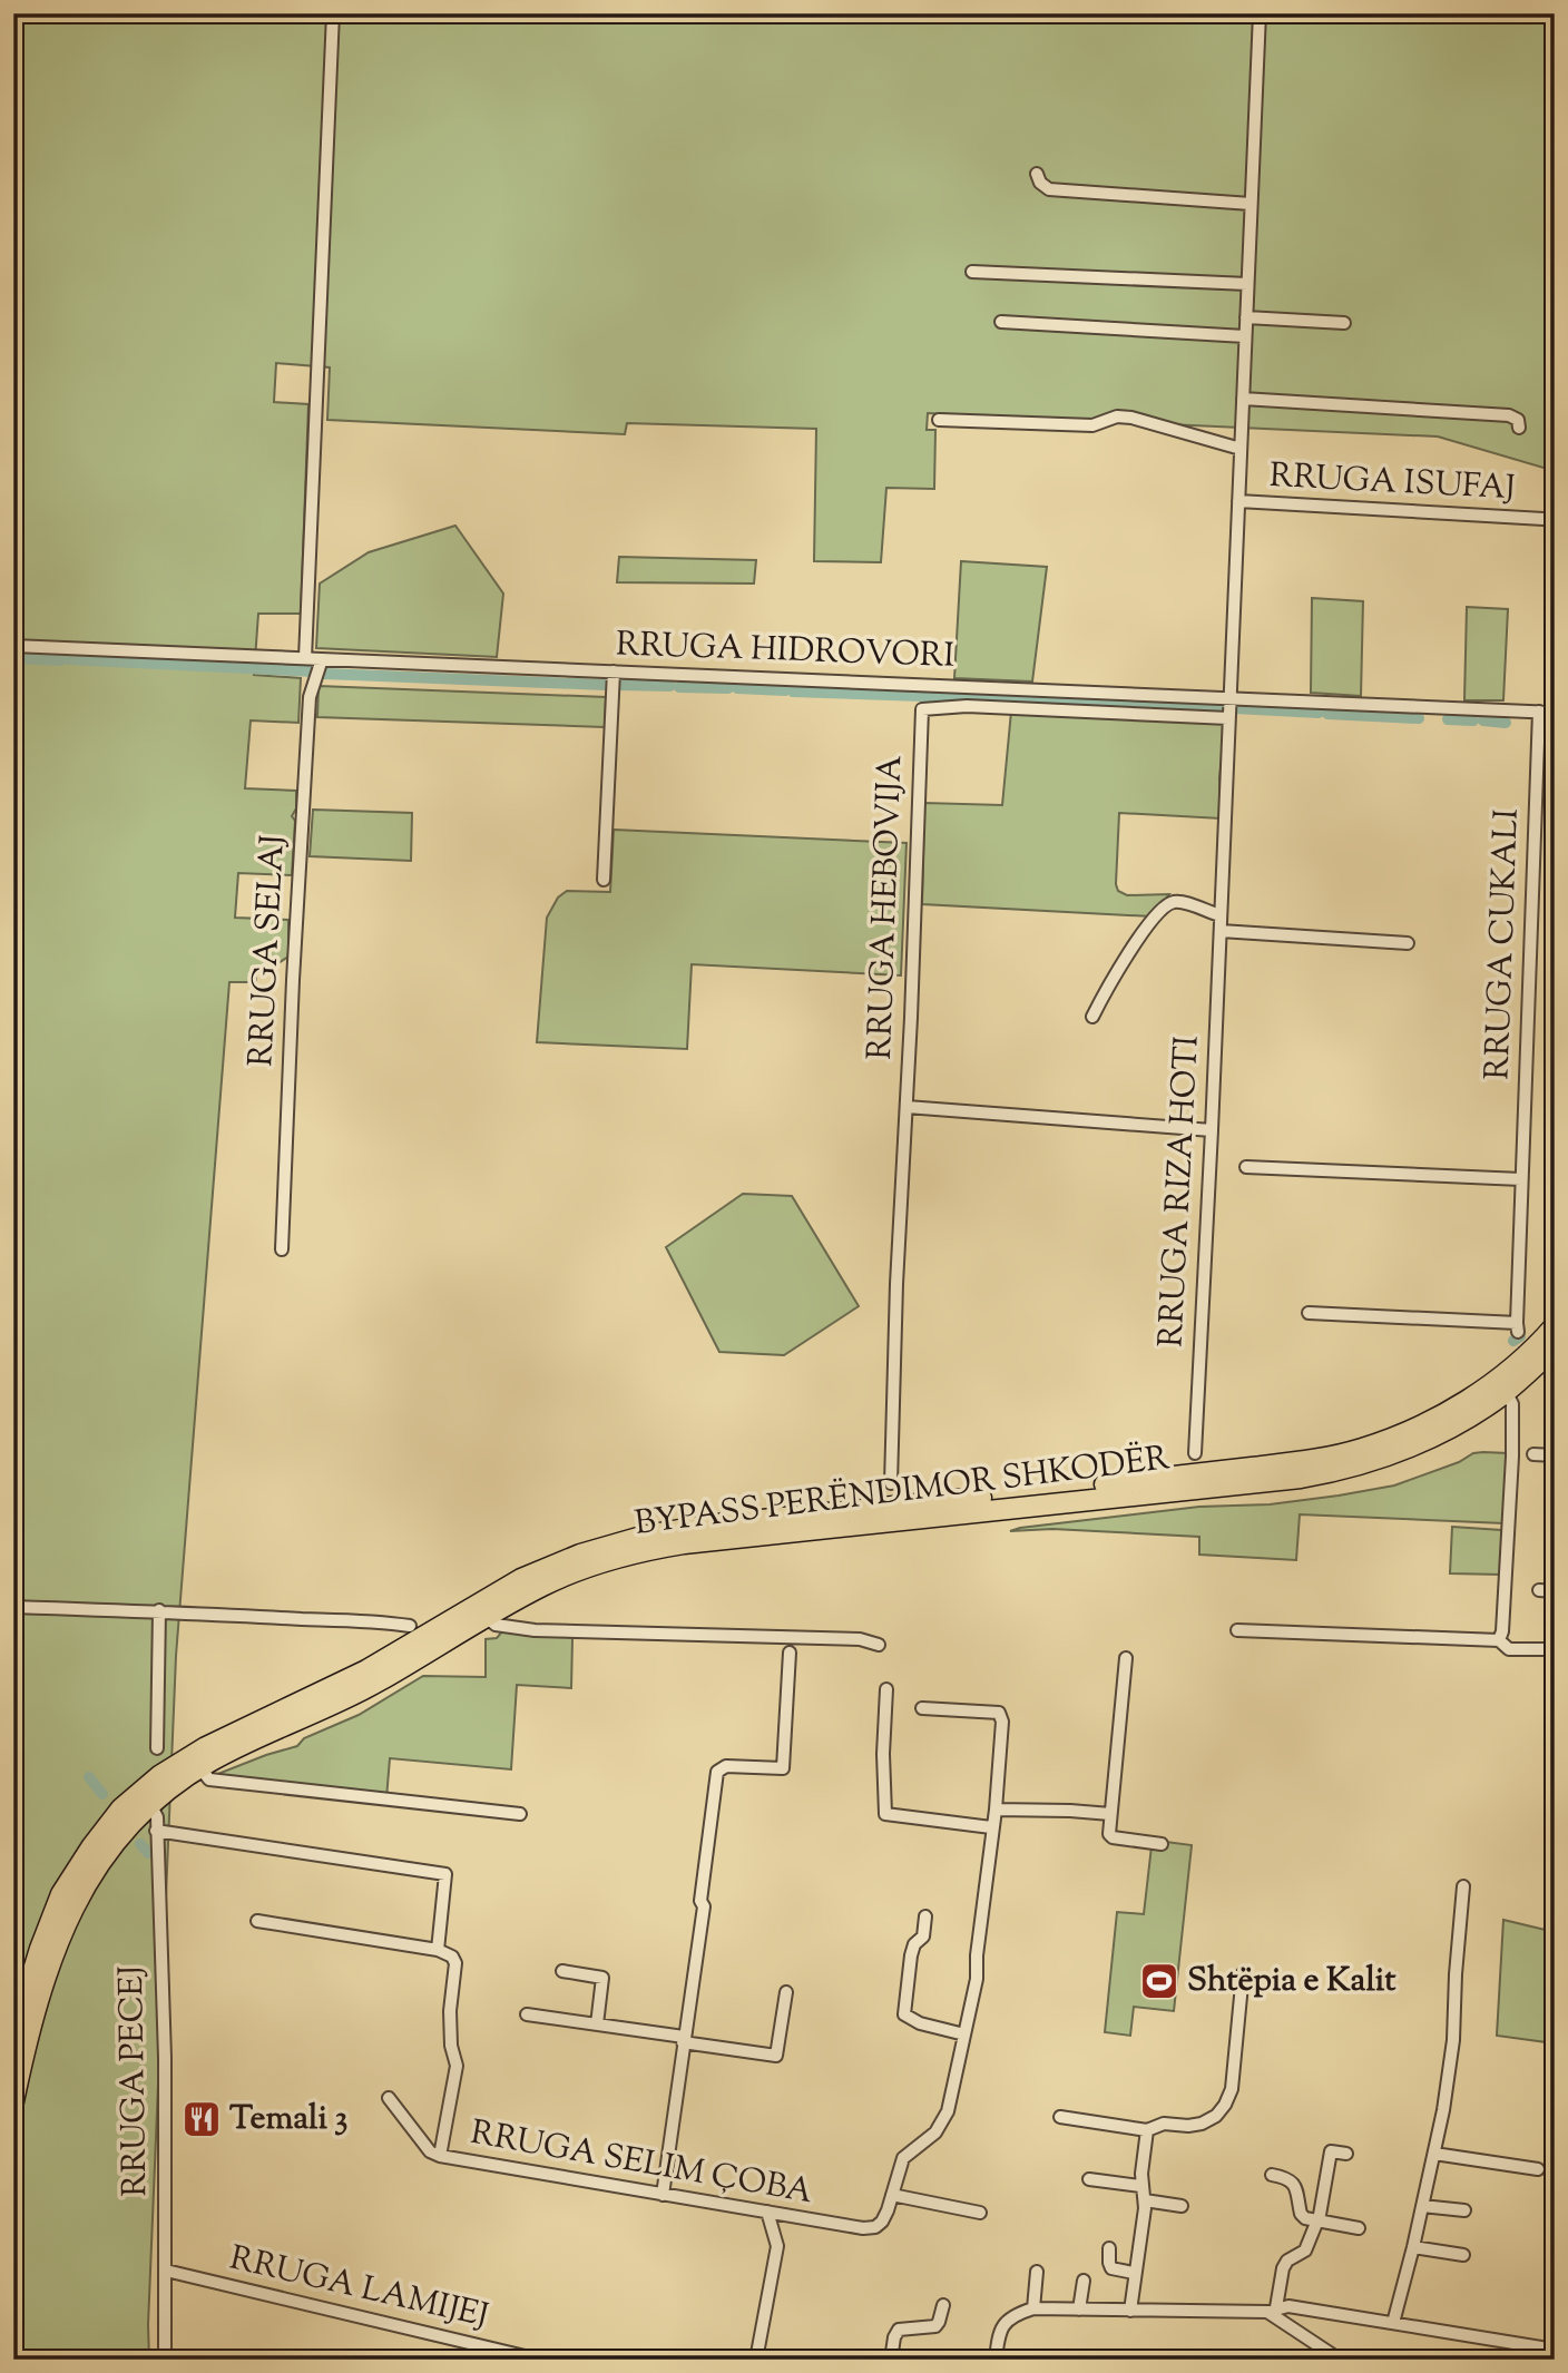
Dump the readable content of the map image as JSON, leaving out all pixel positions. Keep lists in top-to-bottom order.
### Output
{
  "streets": {
    "highway": ["BYPASS PERËNDIMOR SHKODËR"],
    "street": [
      "RRUGA ISUFAJ",
      "RRUGA HIDROVORI",
      "RRUGA HEBOVIJA",
      "RRUGA CUKALI",
      "RRUGA SELAJ",
      "RRUGA RIZA HOTI",
      "RRUGA PECEJ",
      "RRUGA SELIM ÇOBA",
      "RRUGA LAMIJEJ"
    ]
  },
  "crossings": [
    ["RRUGA ISUFAJ", "RRUGA HIDROVORI"],
    ["RRUGA ISUFAJ", "RRUGA RIZA HOTI"],
    ["RRUGA HIDROVORI", "RRUGA CUKALI"],
    ["RRUGA HIDROVORI", "RRUGA SELAJ"],
    ["RRUGA HIDROVORI", "RRUGA RIZA HOTI"],
    ["RRUGA HEBOVIJA", "RRUGA RIZA HOTI"],
    ["BYPASS PERËNDIMOR SHKODËR", "RRUGA PECEJ"],
    ["RRUGA PECEJ", "RRUGA LAMIJEJ"]
  ],
  "places": {
    "sports": ["Shtëpia e Kalit"],
    "restaurant": ["Temali 3"]
  }
}
